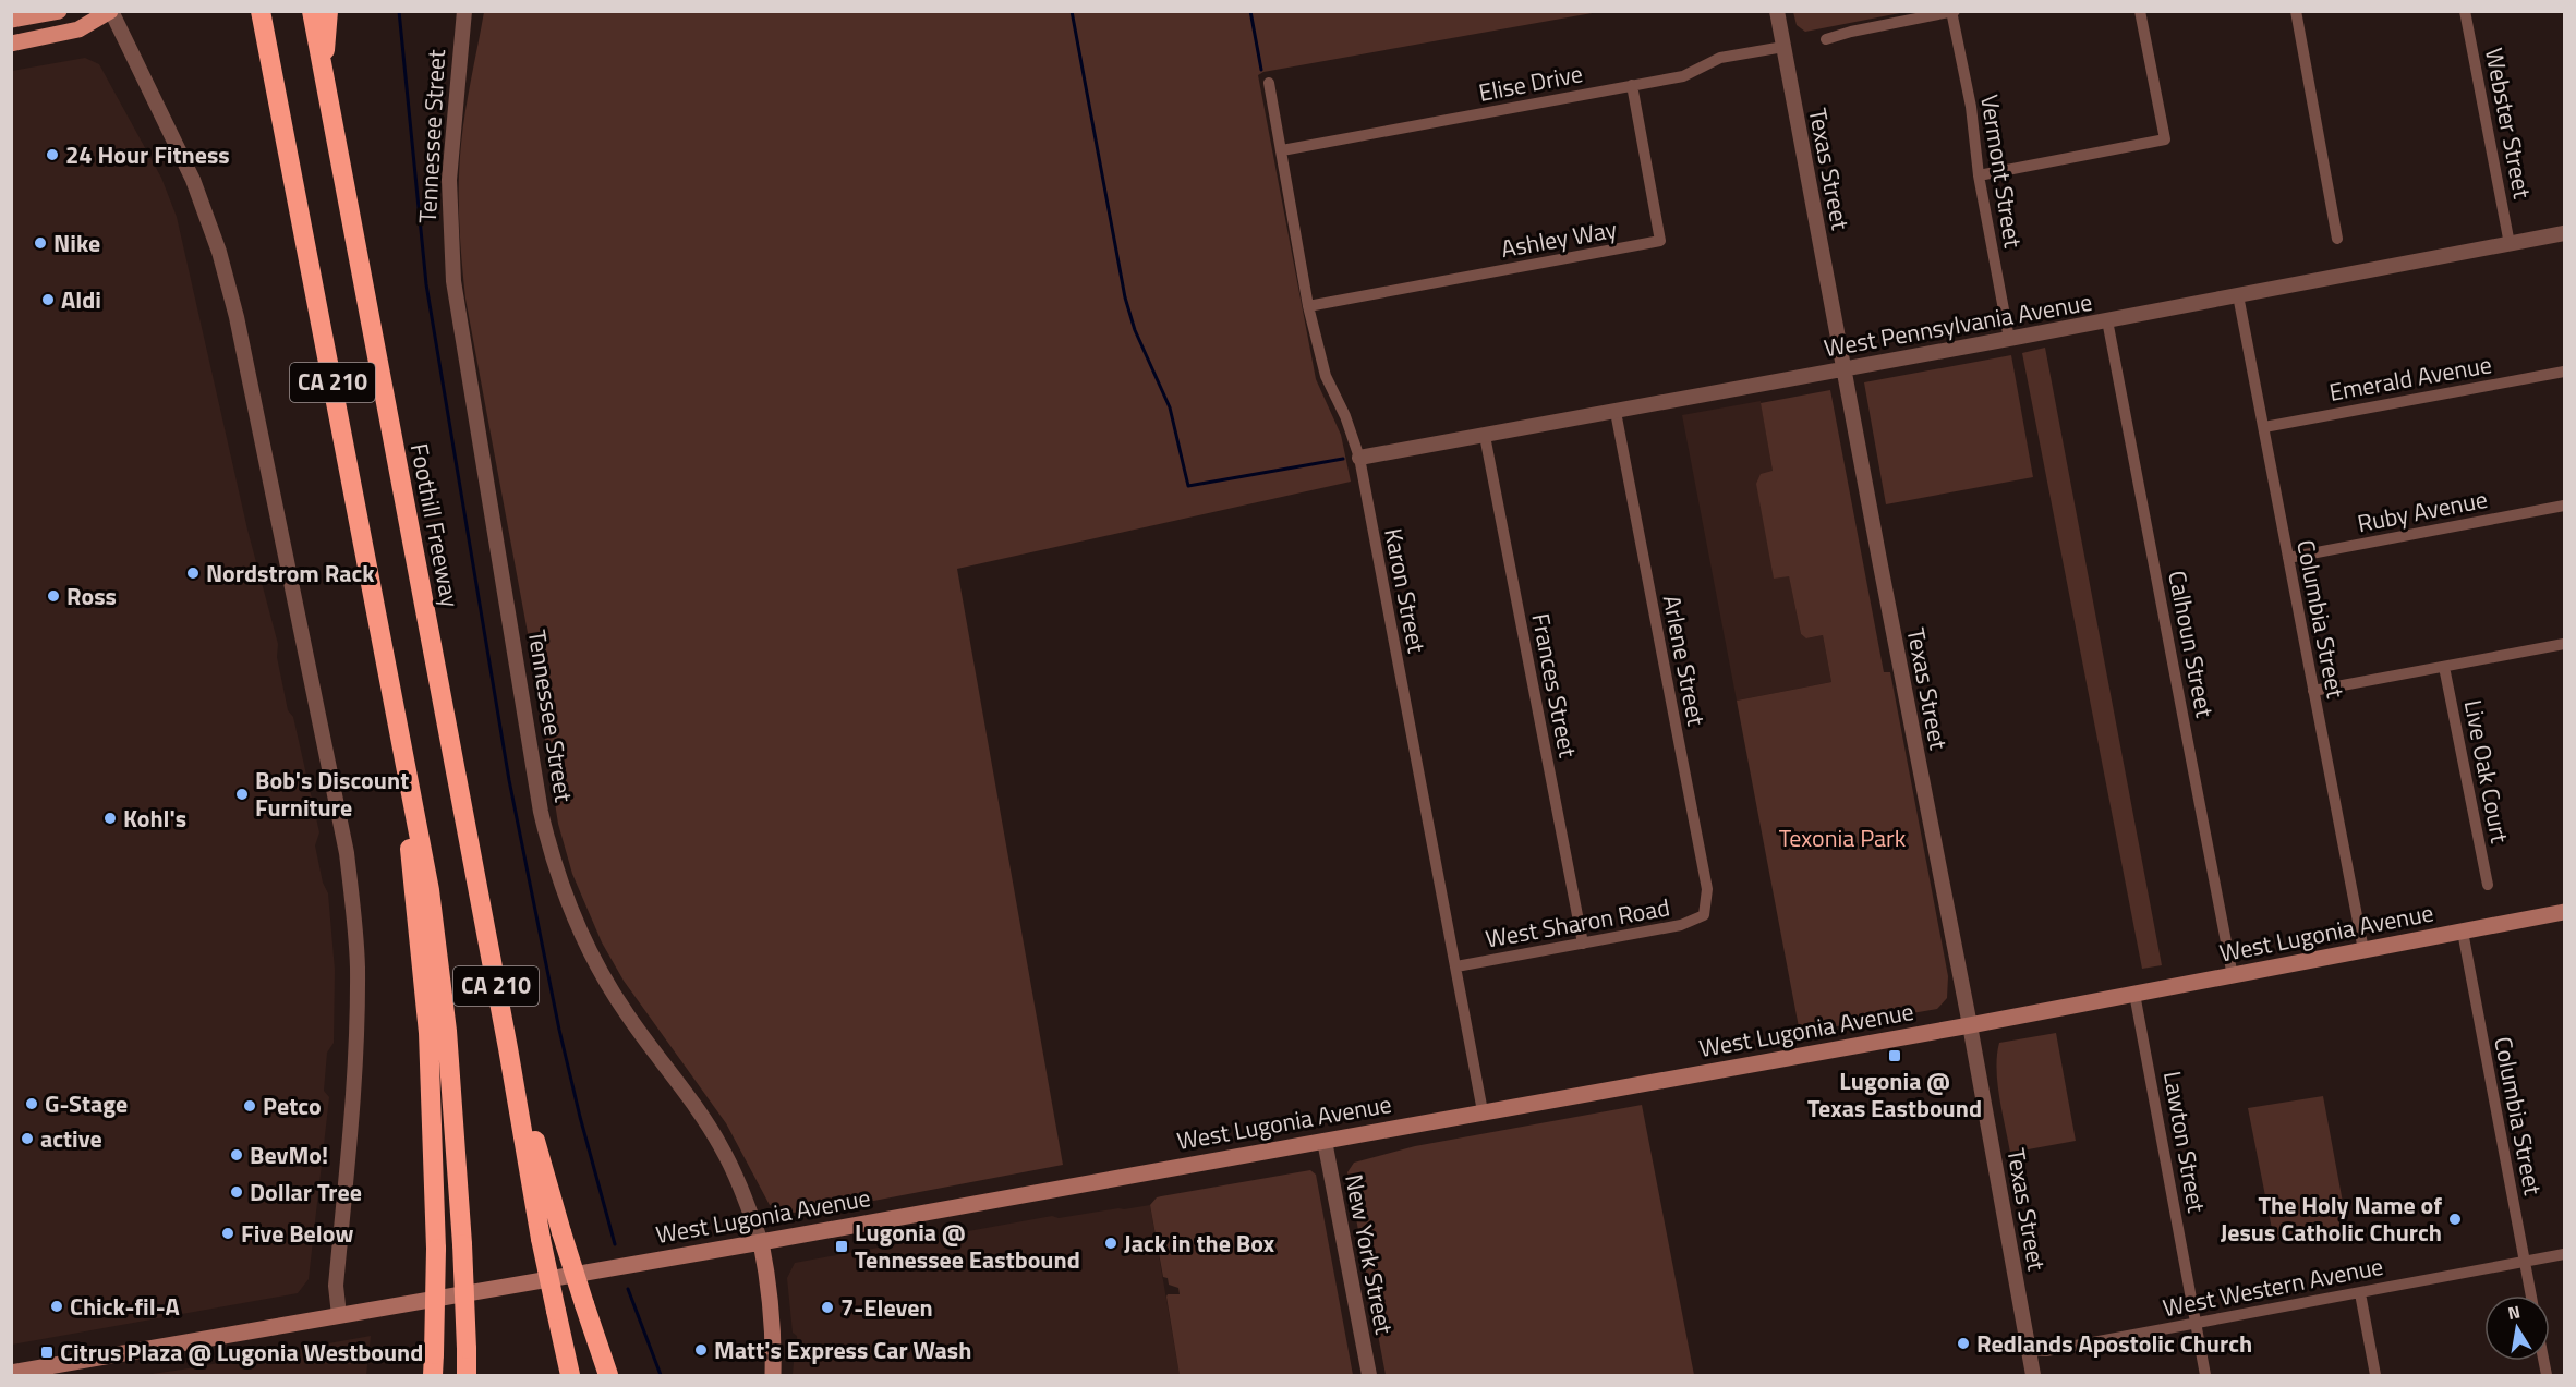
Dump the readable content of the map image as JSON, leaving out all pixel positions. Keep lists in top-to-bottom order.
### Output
{
  "streets": {
    "highway": ["CA 210", "Foothill Freeway"],
    "main road": ["Tennessee Street", "West Lugonia Avenue"],
    "street": [
      "Elise Drive",
      "Webster Street",
      "Texas Street",
      "Vermont Street",
      "Ashley Way",
      "West Pennsylvania Avenue",
      "Emerald Avenue",
      "Ruby Avenue",
      "Karon Street",
      "Columbia Street",
      "Calhoun Street",
      "Arlene Street",
      "Frances Street",
      "Live Oak Court",
      "West Sharon Road",
      "Lawton Street",
      "New York Street",
      "West Western Avenue"
    ]
  },
  "crossings": [
    ["Elise Drive", "Texas Street"],
    ["Elise Drive", "Ashley Way"],
    ["Elise Drive", "Karon Street"],
    ["Webster Street", "West Pennsylvania Avenue"],
    ["Tennessee Street", "West Lugonia Avenue"],
    ["Texas Street", "West Pennsylvania Avenue"],
    ["Texas Street", "West Lugonia Avenue"],
    ["Texas Street", "West Western Avenue"],
    ["Vermont Street", "West Pennsylvania Avenue"],
    ["Ashley Way", "Karon Street"],
    ["West Pennsylvania Avenue", "Karon Street"],
    ["West Pennsylvania Avenue", "Columbia Street"],
    ["West Pennsylvania Avenue", "Calhoun Street"],
    ["West Pennsylvania Avenue", "Arlene Street"],
    ["West Pennsylvania Avenue", "Frances Street"],
    ["Emerald Avenue", "Columbia Street"],
    ["Ruby Avenue", "Columbia Street"],
    ["Karon Street", "West Sharon Road"],
    ["Karon Street", "West Lugonia Avenue"],
    ["Columbia Street", "West Lugonia Avenue"],
    ["Columbia Street", "West Western Avenue"],
    ["Calhoun Street", "West Lugonia Avenue"],
    ["Arlene Street", "West Sharon Road"],
    ["Frances Street", "West Sharon Road"],
    ["West Lugonia Avenue", "Lawton Street"],
    ["West Lugonia Avenue", "New York Street"],
    ["Lawton Street", "West Western Avenue"]
  ],
  "parks": ["Texonia Park"],
  "places": {
    "other": [
      "24 Hour Fitness",
      "Nike",
      "Aldi",
      "Nordstrom Rack",
      "Ross",
      "Bob's Discount Furniture",
      "Kohl's",
      "G-Stage",
      "Petco",
      "active",
      "BevMo!",
      "Dollar Tree",
      "The Holy Name of Jesus Catholic Church",
      "Five Below",
      "Jack in the Box",
      "Chick-fil-A",
      "7-Eleven",
      "Redlands Apostolic Church",
      "Matt's Express Car Wash"
    ],
    "transit": ["Lugonia @ Texas Eastbound", "Lugonia @ Tennessee Eastbound", "Citrus Plaza @ Lugonia Westbound"]
  },
  "north": "top"
}
